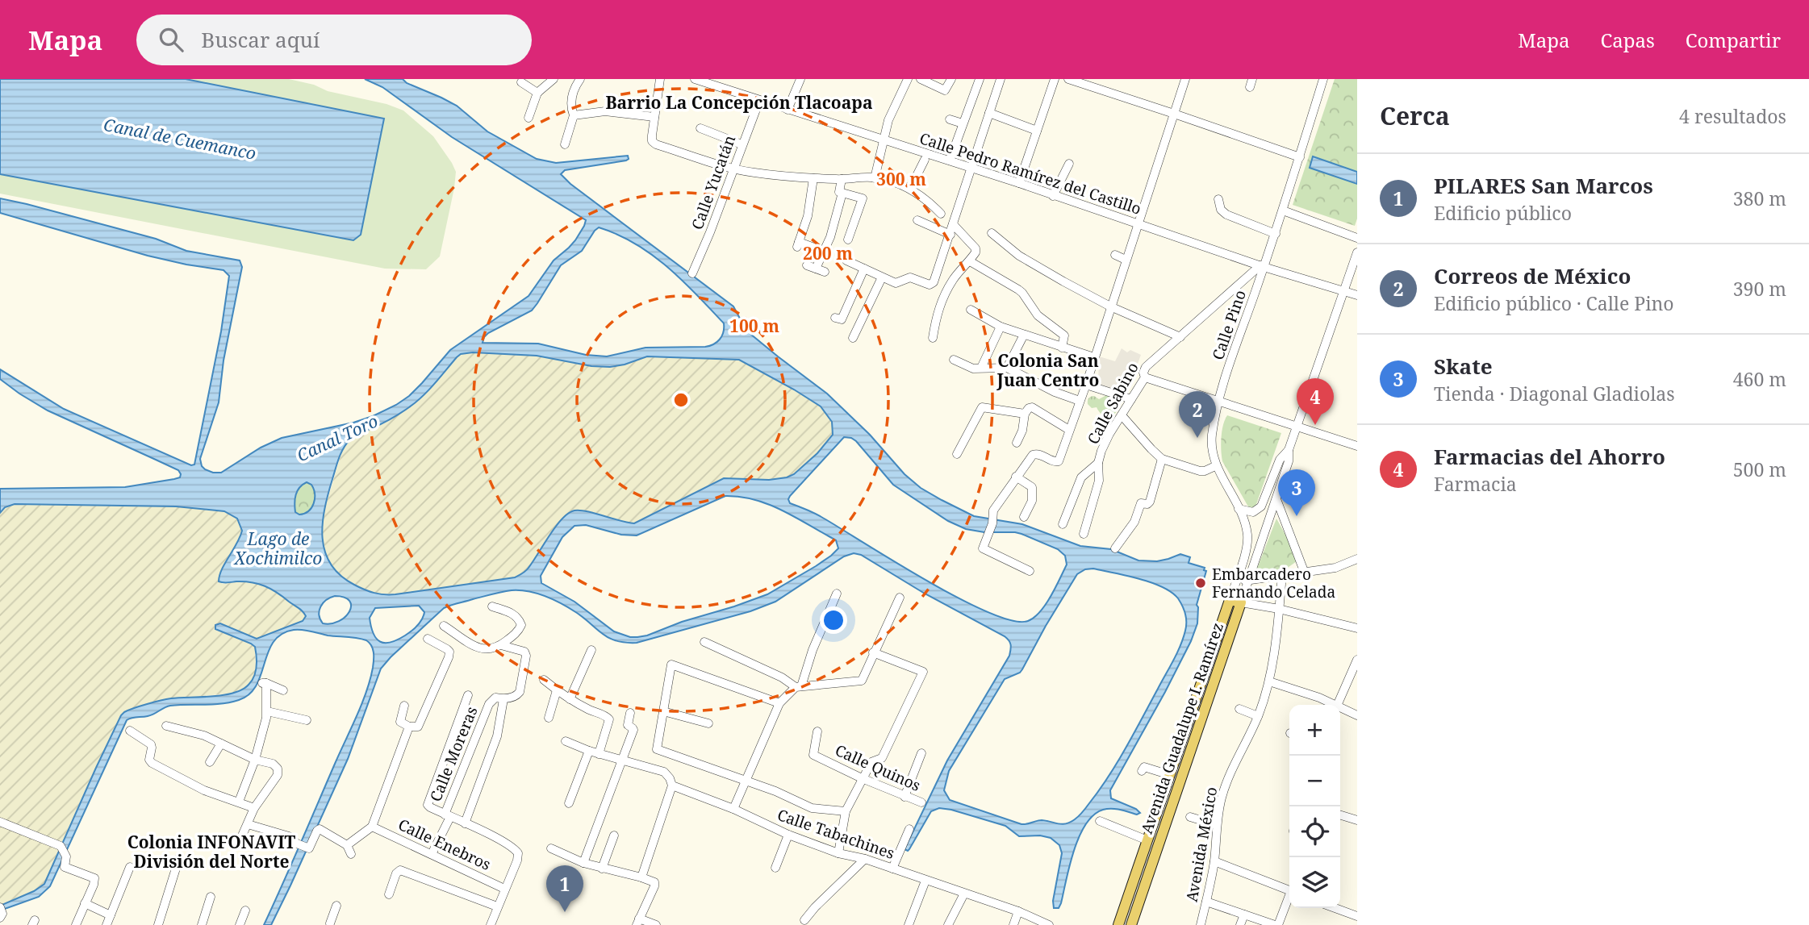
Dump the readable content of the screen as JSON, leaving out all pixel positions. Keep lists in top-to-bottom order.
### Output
{
  "streets": {
    "main road": ["Avenida Guadalupe I. Ramírez"],
    "street": [
      "Calle Pedro Ramírez del Castillo",
      "Calle Yucatán",
      "Calle Pino",
      "Calle Sabino",
      "Calle Moreras",
      "Calle Quinos",
      "Calle Tabachines",
      "Calle Enebros",
      "Avenida México"
    ]
  },
  "crossings": [
    ["Calle Pedro Ramírez del Castillo", "Calle Yucatán"],
    ["Calle Pedro Ramírez del Castillo", "Calle Pino"],
    ["Calle Pedro Ramírez del Castillo", "Calle Sabino"],
    ["Calle Pedro Ramírez del Castillo", "Avenida Guadalupe I. Ramírez"],
    ["Calle Pino", "Calle Sabino"],
    ["Calle Pino", "Avenida Guadalupe I. Ramírez"],
    ["Calle Moreras", "Calle Enebros"]
  ],
  "districts": ["Barrio La Concepción Tlacoapa", "Colonia San Juan Centro", "Colonia INFONAVIT División del Norte"],
  "water": ["Canal de Cuemanco", "Canal Toro", "Lago de Xochimilco"],
  "places": ["Embarcadero Fernando Celada"],
  "page": {
    "header": "Mapa",
    "search": "Buscar aquí",
    "nav": ["Mapa", "Capas", "Compartir"],
    "heading": ["Cerca", "4 resultados"],
    "list": [
      {
        "mark": "1",
        "name": "PILARES San Marcos",
        "note": "Edificio público",
        "value": "380 m"
      },
      {
        "mark": "2",
        "name": "Correos de México",
        "note": "Edificio público · Calle Pino",
        "value": "390 m"
      },
      {
        "mark": "3",
        "name": "Skate",
        "note": "Tienda · Diagonal Gladiolas",
        "value": "460 m"
      },
      {
        "mark": "4",
        "name": "Farmacias del Ahorro",
        "note": "Farmacia",
        "value": "500 m"
      }
    ],
    "pins": [
      "4",
      "2",
      "3",
      "1"
    ],
    "map_buttons": ["+", "−"]
  },
  "rings": ["300 m", "200 m", "100 m"]
}
